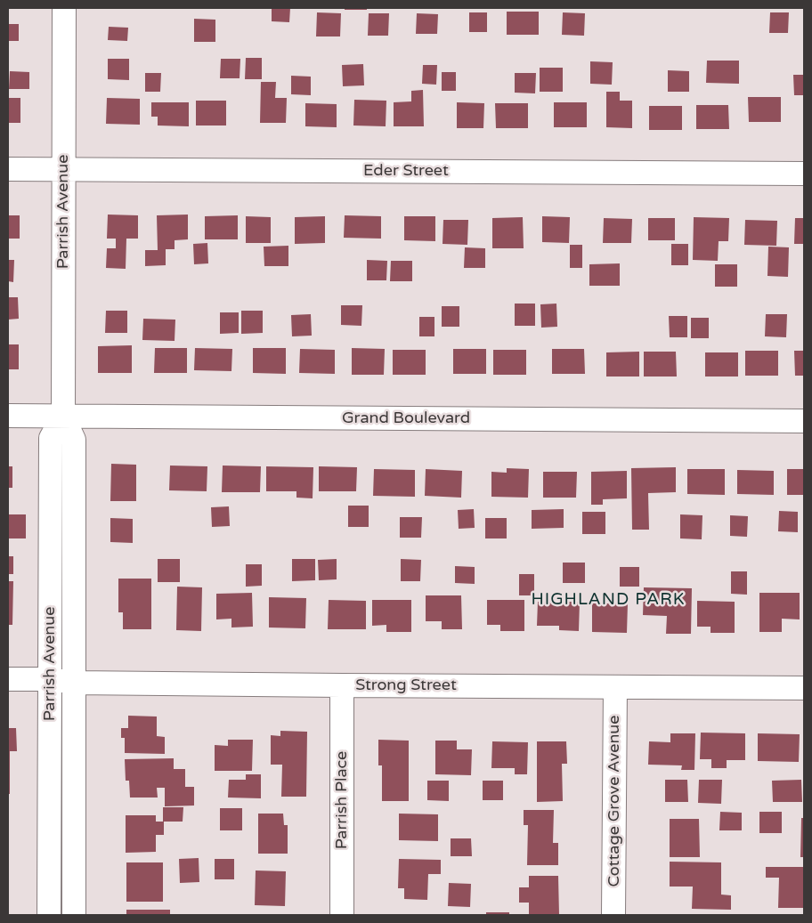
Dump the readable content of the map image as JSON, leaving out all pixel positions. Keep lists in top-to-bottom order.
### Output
{
  "streets": {
    "street": [
      "Eder Street",
      "Parrish Avenue",
      "Grand Boulevard",
      "Strong Street",
      "Parrish Place",
      "Cottage Grove Avenue"
    ]
  },
  "crossings": [
    ["Eder Street", "Parrish Avenue"],
    ["Parrish Avenue", "Grand Boulevard"],
    ["Parrish Avenue", "Strong Street"],
    ["Strong Street", "Parrish Place"],
    ["Strong Street", "Cottage Grove Avenue"]
  ],
  "districts": ["HIGHLAND PARK"]
}
